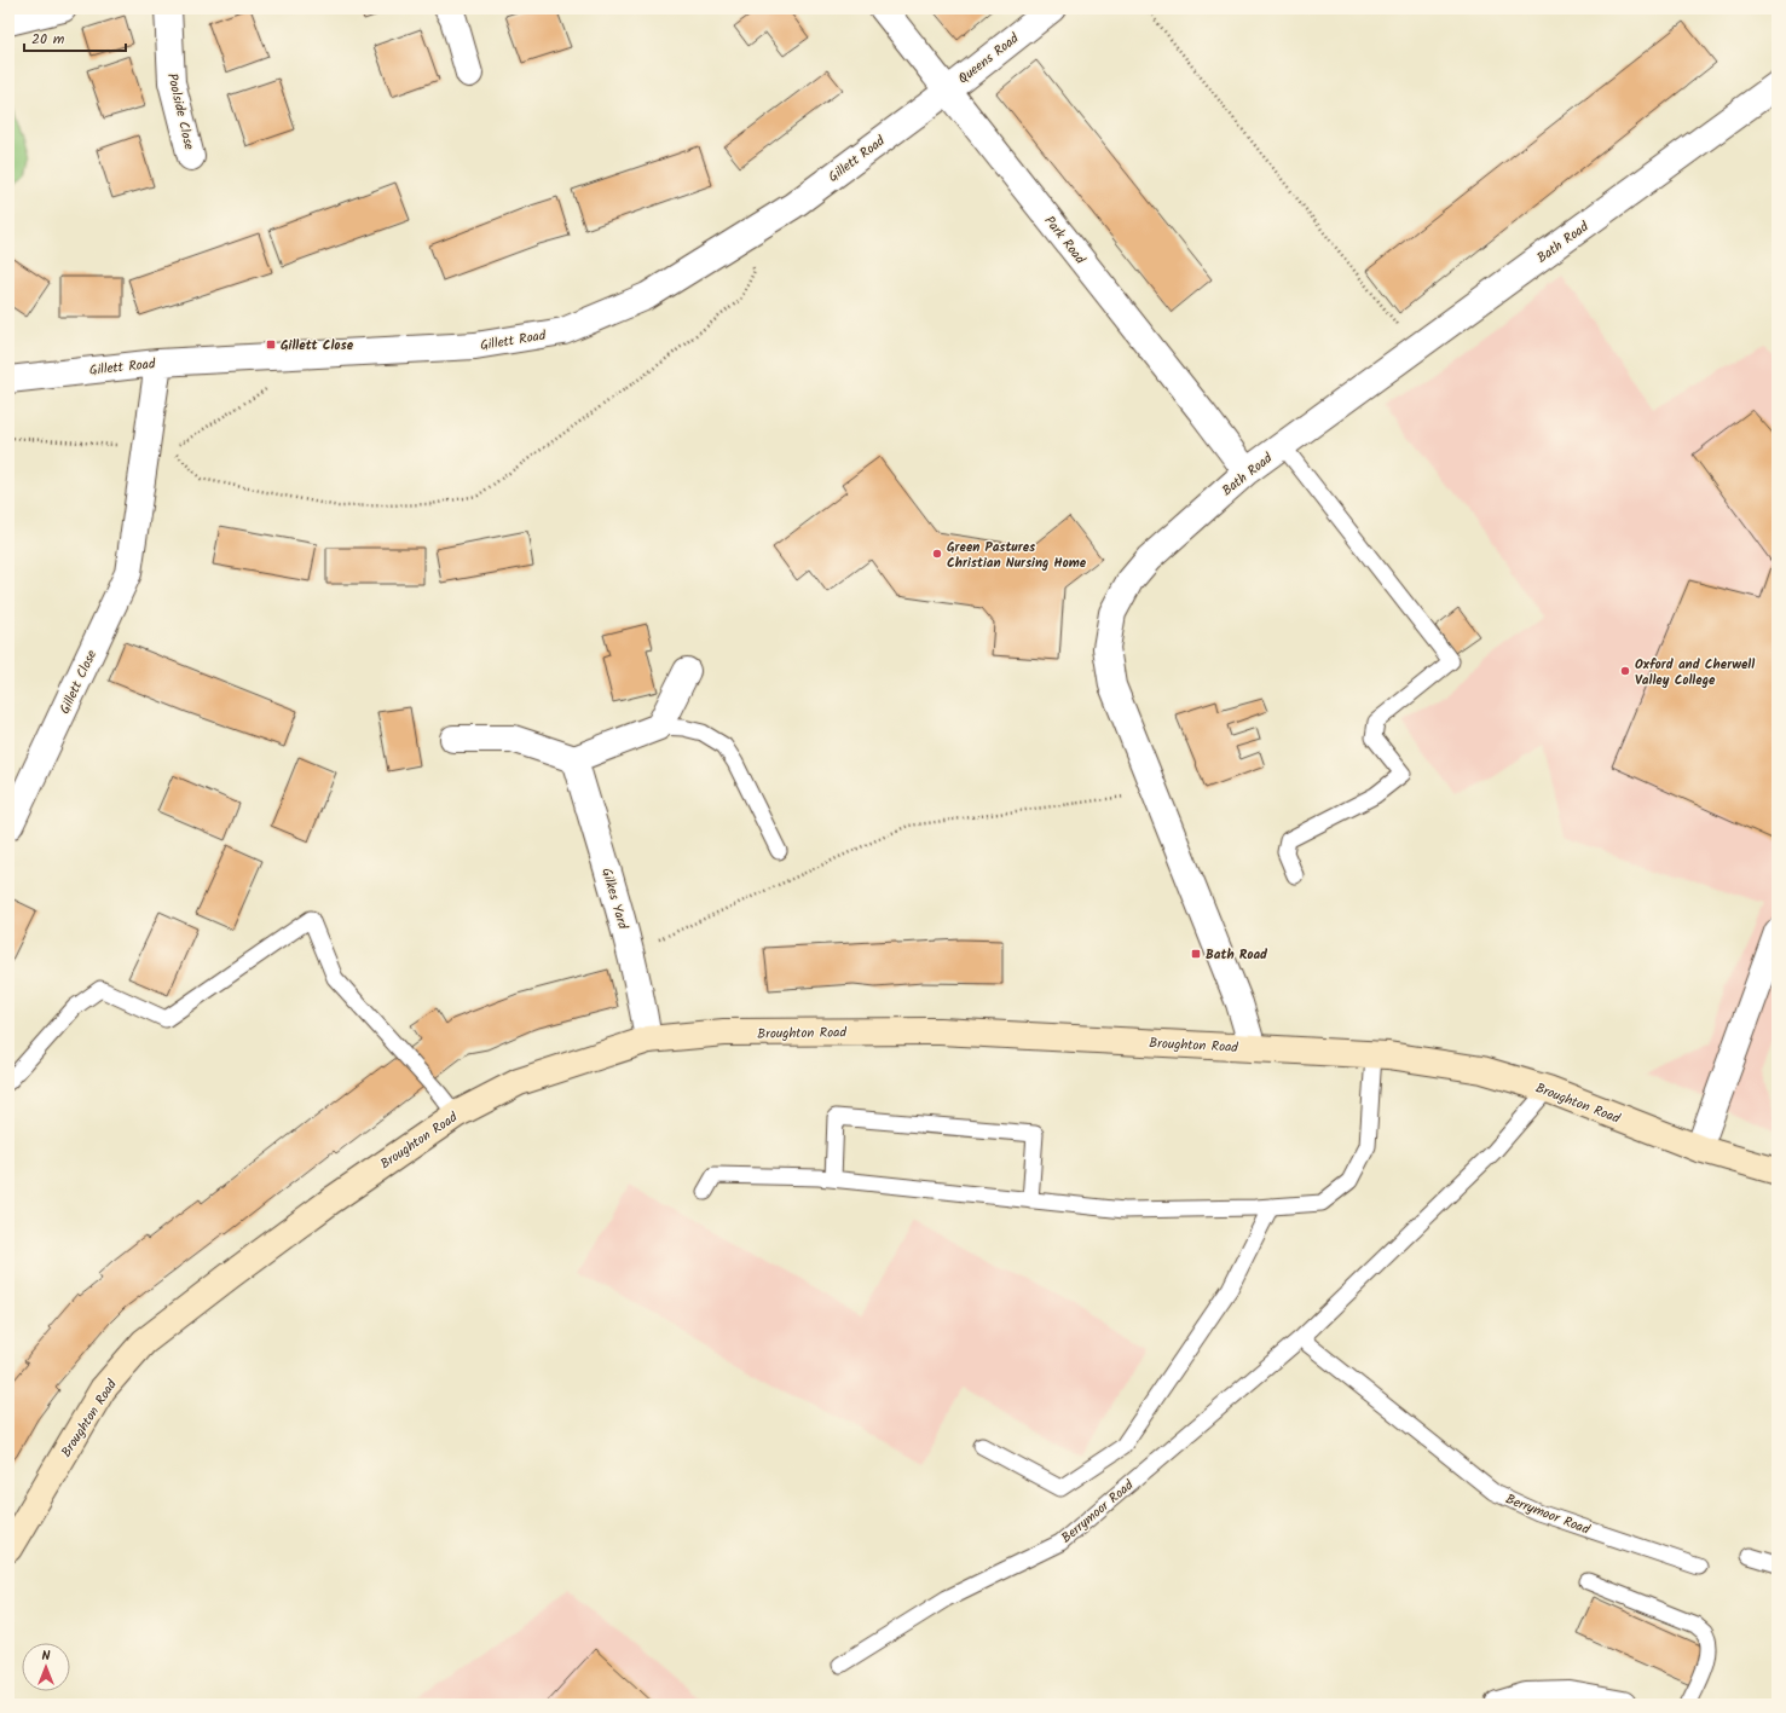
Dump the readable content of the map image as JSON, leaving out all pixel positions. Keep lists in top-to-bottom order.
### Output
{
  "streets": {
    "main road": ["Broughton Road"],
    "street": [
      "Queens Road",
      "Poolside Close",
      "Gillett Road",
      "Park Road",
      "Bath Road",
      "Gillett Close",
      "Gilkes Yard"
    ],
    "lane": ["Berrymoor Road"]
  },
  "crossings": [
    ["Queens Road", "Gillett Road"],
    ["Queens Road", "Park Road"],
    ["Gillett Road", "Park Road"],
    ["Gillett Road", "Gillett Close"],
    ["Park Road", "Bath Road"],
    ["Bath Road", "Broughton Road"],
    ["Gilkes Yard", "Broughton Road"],
    ["Broughton Road", "Berrymoor Road"]
  ],
  "places": {
    "transit": ["Gillett Close", "Bath Road"],
    "other": ["Green Pastures Christian Nursing Home", "Oxford and Cherwell Valley College"]
  },
  "scale_bar": "20 m",
  "north": "top"
}
